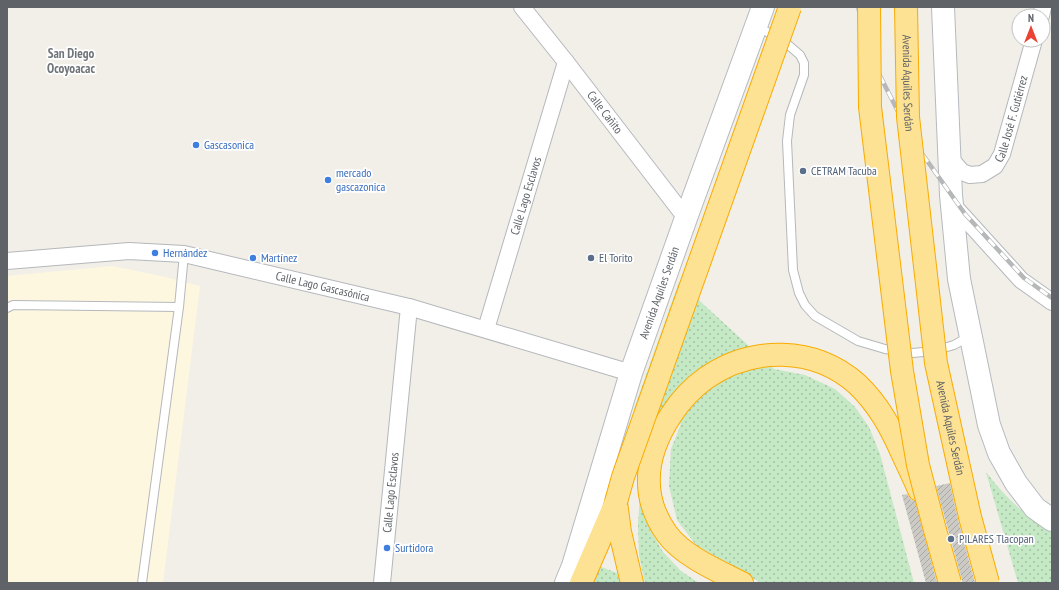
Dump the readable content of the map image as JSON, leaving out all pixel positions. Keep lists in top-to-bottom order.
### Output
{
  "streets": {
    "highway": ["Avenida Aquiles Serdán"],
    "street": [
      "Calle Cañito",
      "Calle José F. Gutiérrez",
      "Calle Lago Esclavos",
      "Calle Lago Gascasónica"
    ]
  },
  "crossings": [
    ["Avenida Aquiles Serdán", "Calle Cañito"],
    ["Avenida Aquiles Serdán", "Calle Lago Gascasónica"],
    ["Calle Cañito", "Calle Lago Esclavos"],
    ["Calle Lago Esclavos", "Calle Lago Gascasónica"]
  ],
  "districts": ["San Diego Ocoyoacac"],
  "places": [
    "Gascasonica",
    "CETRAM Tacuba",
    "mercado gascazonica",
    "Hernández",
    "Martínez",
    "El Torito",
    "PILARES Tlacopan",
    "Surtidora"
  ],
  "north": "top"
}
